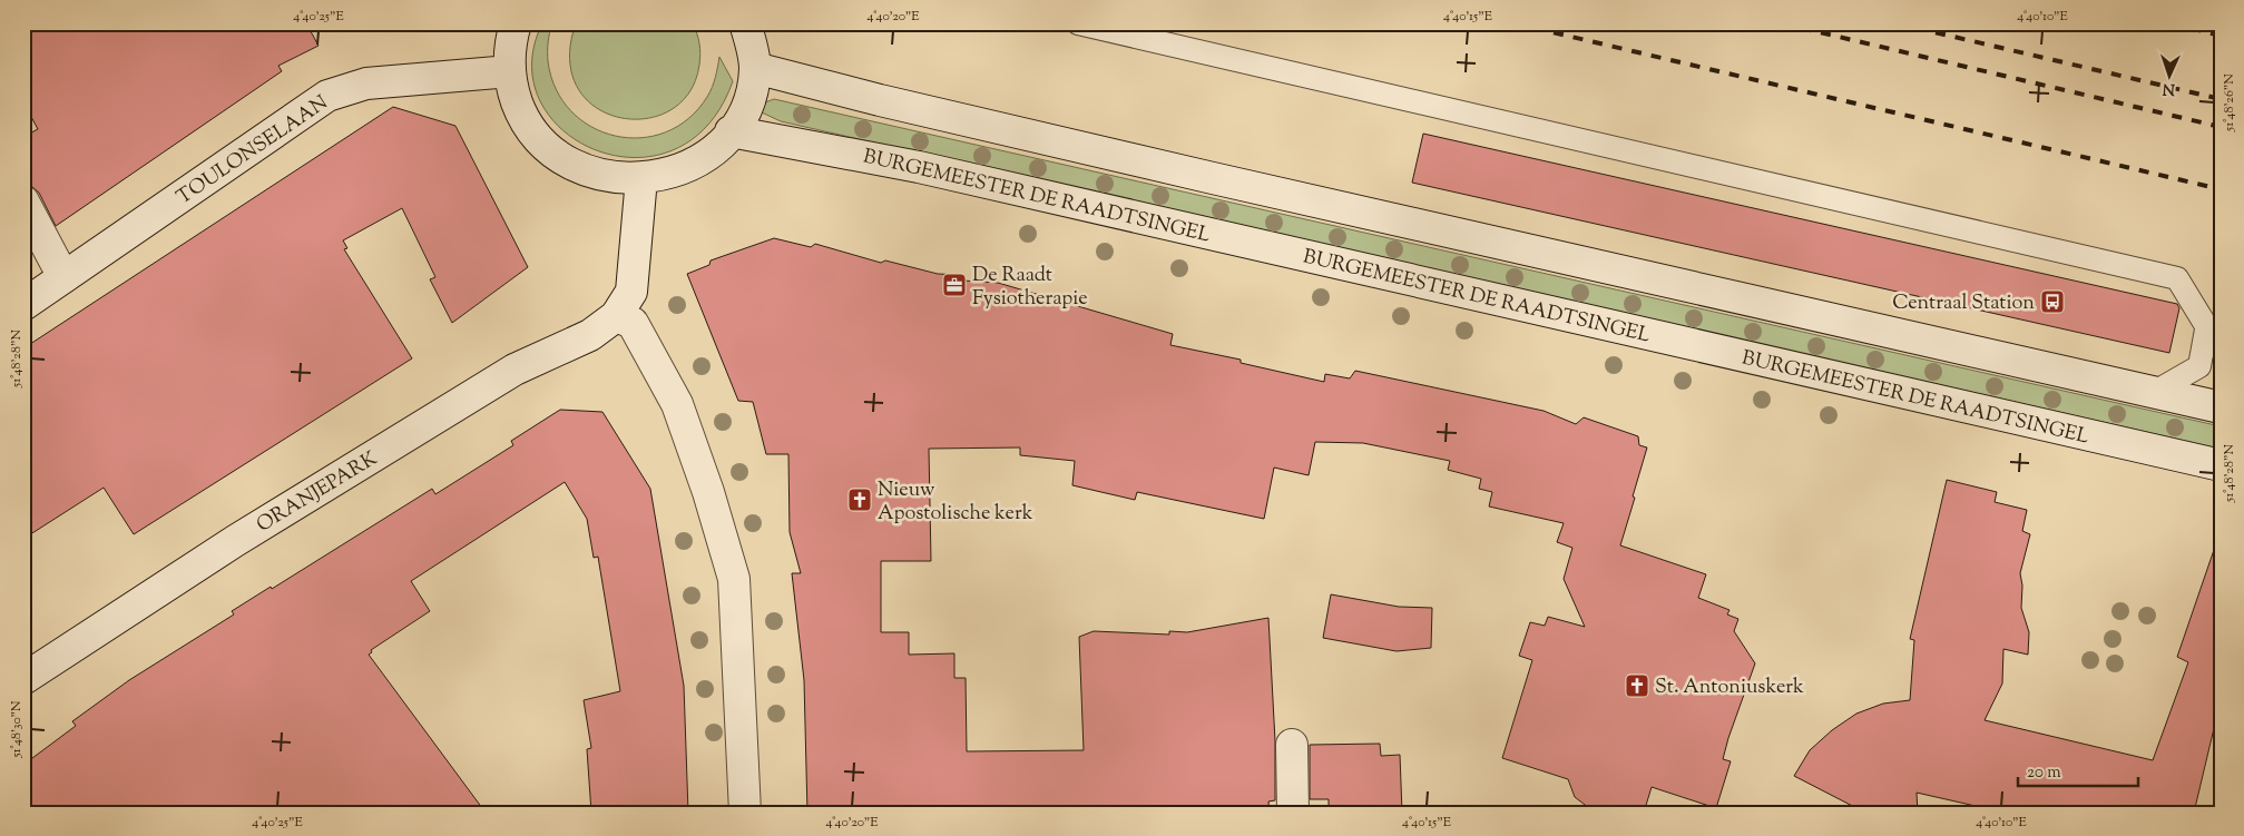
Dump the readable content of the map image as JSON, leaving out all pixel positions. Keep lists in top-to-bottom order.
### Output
{
  "streets": {
    "main road": ["TOULONSELAAN", "BURGEMEESTER DE RAADTSINGEL", "ORANJEPARK"]
  },
  "places": {
    "office": ["De Raadt Fysiotherapie"],
    "bus stop": ["Centraal Station"],
    "church": ["Nieuw Apostolische kerk", "St. Antoniuskerk"]
  },
  "scale_bar": "20 m",
  "north": "bottom",
  "coordinates": [
    "4°40'25\"E",
    "4°40'20\"E",
    "4°40'15\"E",
    "4°40'10\"E",
    "51°48'26\"N",
    "51°48'28\"N",
    "51°48'30\"N"
  ]
}
